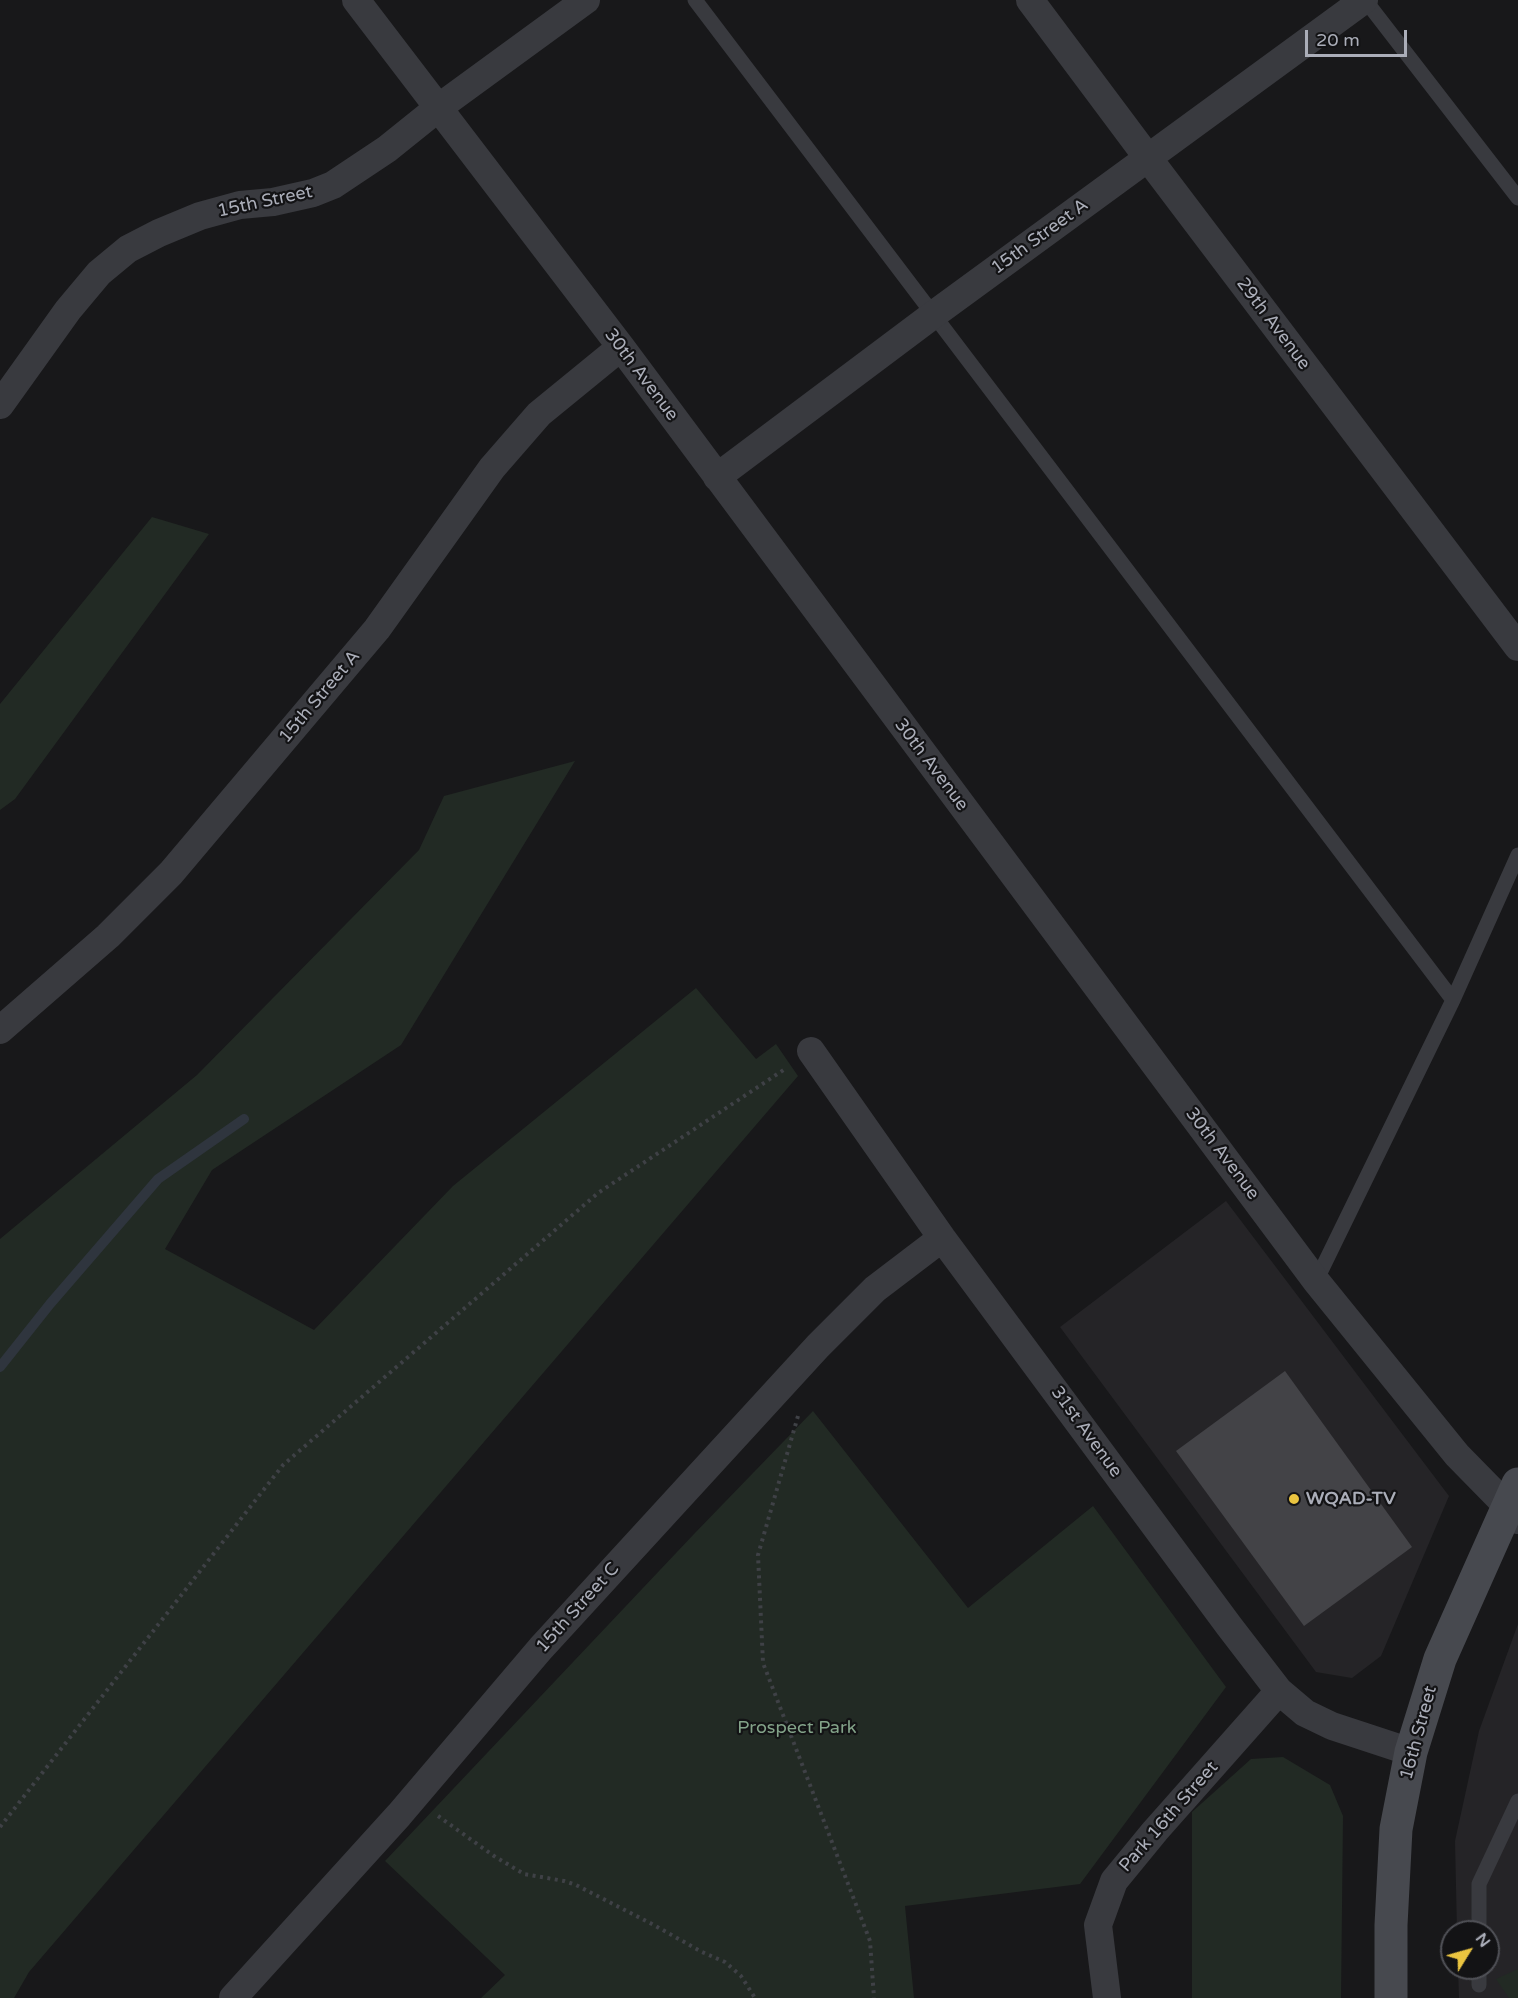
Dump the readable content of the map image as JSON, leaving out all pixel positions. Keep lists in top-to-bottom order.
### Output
{
  "streets": {
    "street": [
      "15th Street",
      "15th Street A",
      "29th Avenue",
      "30th Avenue",
      "31st Avenue",
      "15th Street C",
      "16th Street",
      "Park 16th Street"
    ]
  },
  "crossings": [
    ["15th Street", "30th Avenue"],
    ["15th Street A", "29th Avenue"],
    ["15th Street A", "30th Avenue"],
    ["30th Avenue", "16th Street"],
    ["31st Avenue", "15th Street C"],
    ["31st Avenue", "16th Street"],
    ["31st Avenue", "Park 16th Street"]
  ],
  "parks": ["Prospect Park"],
  "places": ["WQAD-TV"],
  "scale_bar": "20 m",
  "north": "top right"
}
